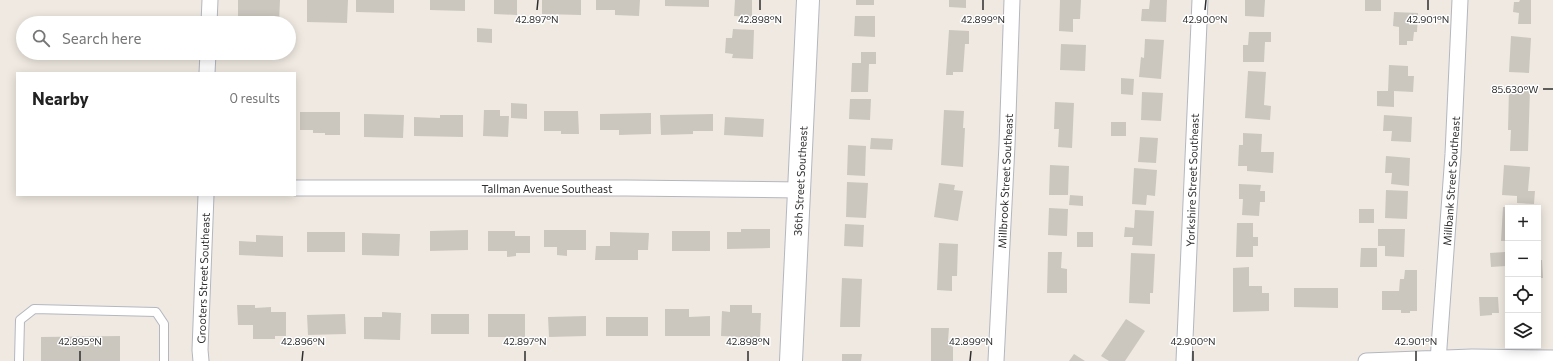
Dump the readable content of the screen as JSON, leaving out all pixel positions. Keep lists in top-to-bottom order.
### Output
{
  "streets": {
    "street": [
      "Yorkshire Street Southeast",
      "36th Street Southeast",
      "Millbrook Street Southeast",
      "Millbank Street Southeast",
      "Tallman Avenue Southeast",
      "Grooters Street Southeast"
    ]
  },
  "crossings": [
    ["36th Street Southeast", "Tallman Avenue Southeast"]
  ],
  "page": {
    "search": "Search here",
    "heading": ["Nearby", "0 results"],
    "map_buttons": ["+", "−"]
  },
  "coordinates": [
    "42.897°N",
    "42.898°N",
    "42.899°N",
    "42.900°N",
    "42.901°N",
    "85.630°W",
    "42.895°N",
    "42.896°N"
  ]
}
